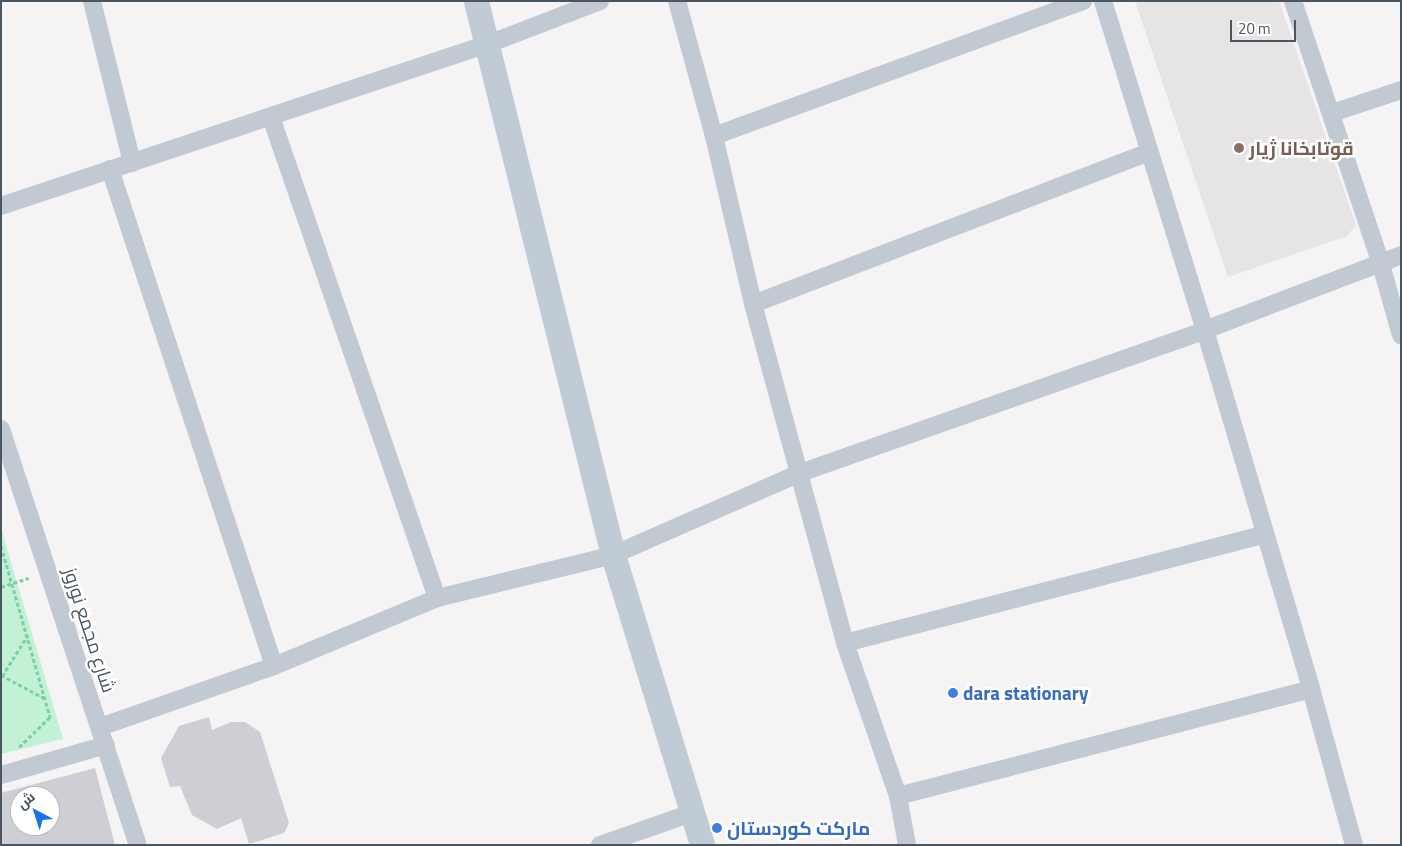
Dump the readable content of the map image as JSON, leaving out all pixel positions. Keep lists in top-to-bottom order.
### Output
{
  "streets": {
    "street": ["شارع مجمع نوروز"]
  },
  "places": ["قوتابخانا ژيار", "dara stationary", "ماركت كوردستان"],
  "scale_bar": "20 m",
  "north": "top left"
}
